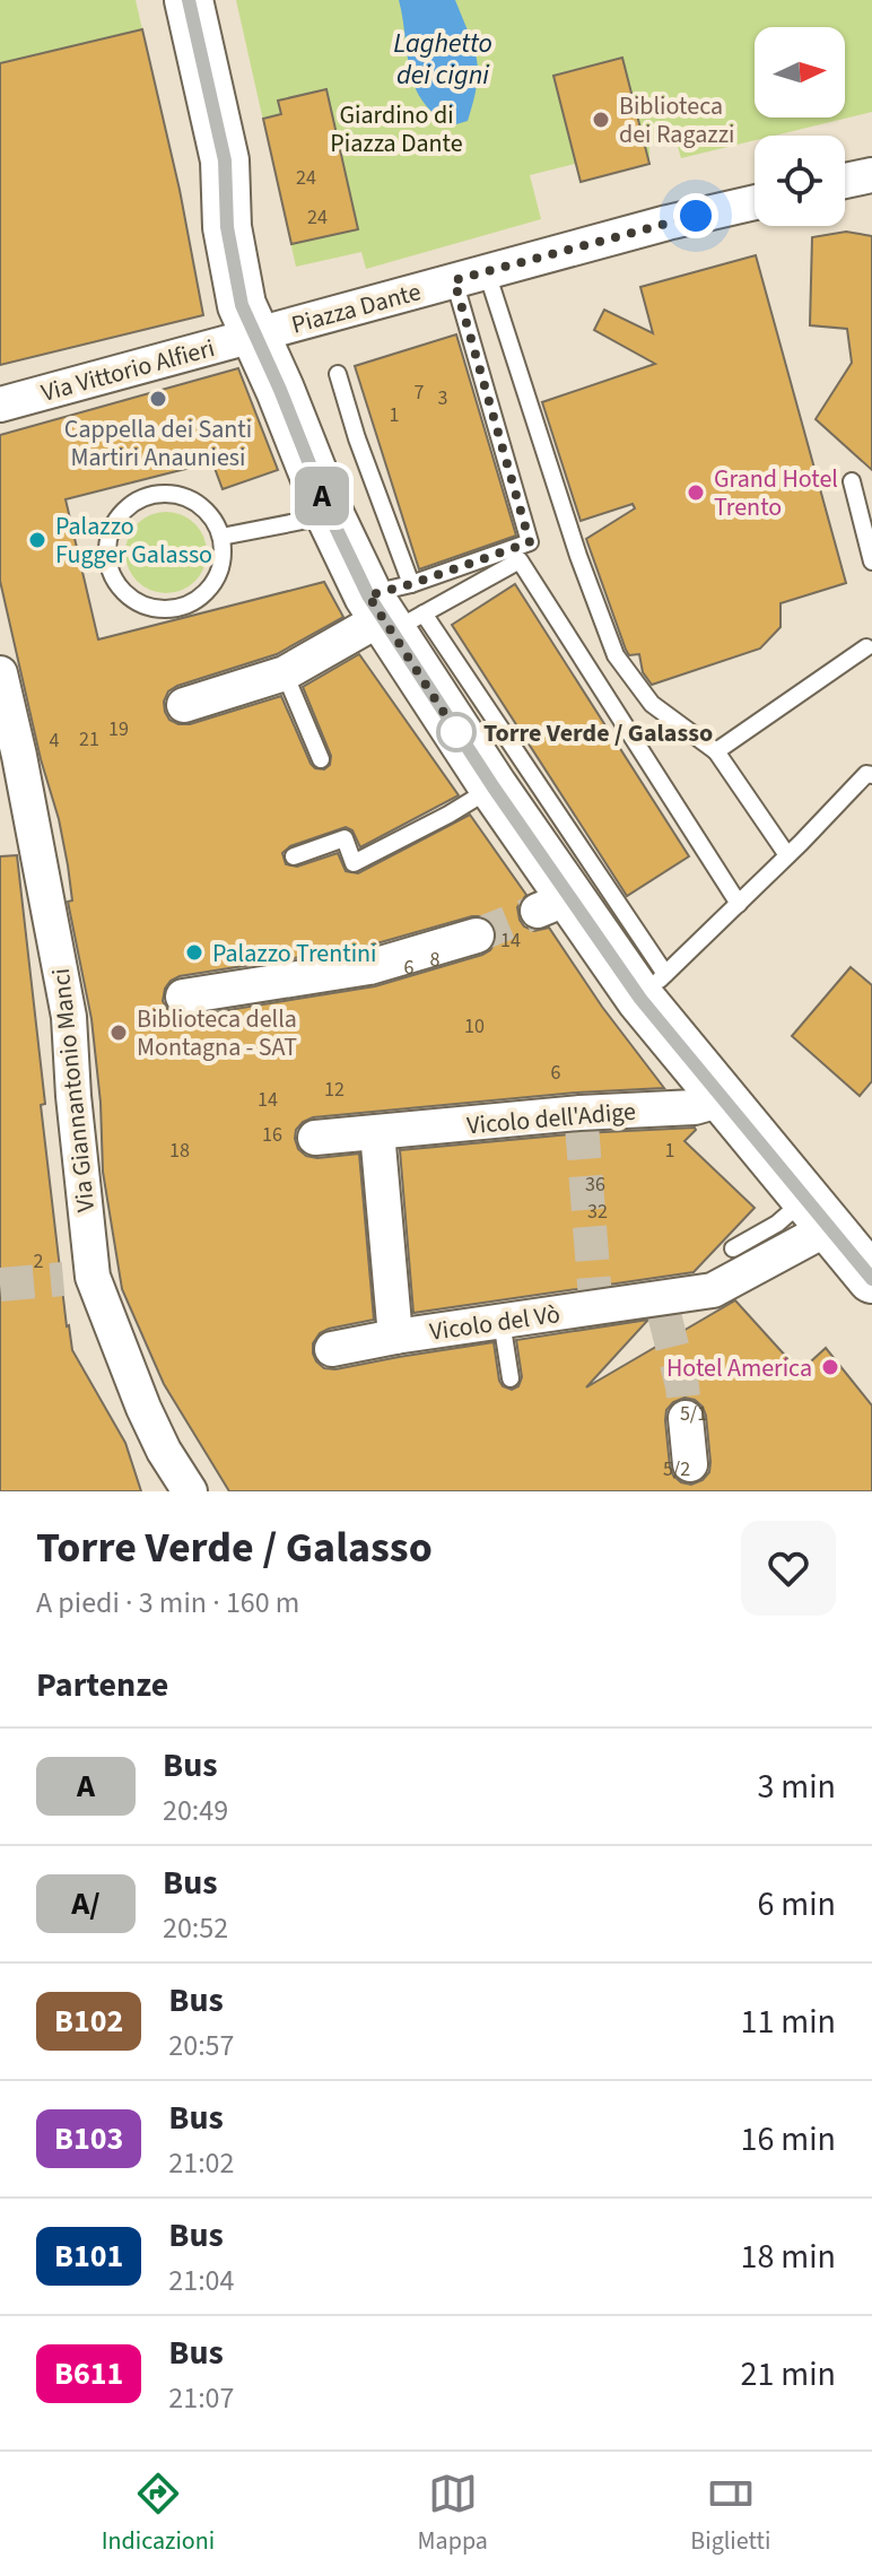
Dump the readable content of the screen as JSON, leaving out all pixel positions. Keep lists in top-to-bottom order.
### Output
{
  "streets": {
    "street": [
      "Piazza Dante",
      "Via Vittorio Alfieri",
      "Via Giannantonio Manci",
      "Vicolo dell'Adige",
      "Vicolo del Vò"
    ]
  },
  "crossings": [
    ["Piazza Dante", "Via Vittorio Alfieri"],
    ["Vicolo dell'Adige", "Vicolo del Vò"]
  ],
  "water": ["Laghetto dei cigni"],
  "parks": ["Giardino di Piazza Dante"],
  "places": [
    "Biblioteca dei Ragazzi",
    "Cappella dei Santi Martiri Anauniesi",
    "Grand Hotel Trento",
    "Palazzo Fugger Galasso",
    "Torre Verde / Galasso",
    "Palazzo Trentini",
    "Biblioteca della Montagna - SAT",
    "Hotel America"
  ],
  "lines": ["bus line A"],
  "house_numbers": [
    "24",
    "24",
    "7",
    "3",
    "1",
    "19",
    "21",
    "4",
    "14",
    "8",
    "6",
    "10",
    "6",
    "12",
    "14",
    "16",
    "18",
    "1",
    "36",
    "32",
    "2",
    "5/1",
    "5/2"
  ],
  "north": "right",
  "page": {
    "on_map": "A",
    "heading": [
      ["Torre Verde / Galasso", "A piedi · 3 min · 160 m"],
      "Partenze"
    ],
    "list": [
      {
        "mark": "A",
        "name": "Bus",
        "note": "20:49",
        "value": "3 min"
      },
      {
        "mark": "A/",
        "name": "Bus",
        "note": "20:52",
        "value": "6 min"
      },
      {
        "mark": "B102",
        "name": "Bus",
        "note": "20:57",
        "value": "11 min"
      },
      {
        "mark": "B103",
        "name": "Bus",
        "note": "21:02",
        "value": "16 min"
      },
      {
        "mark": "B101",
        "name": "Bus",
        "note": "21:04",
        "value": "18 min"
      },
      {
        "mark": "B611",
        "name": "Bus",
        "note": "21:07",
        "value": "21 min"
      }
    ],
    "tabs": ["Indicazioni", "Mappa", "Biglietti"]
  }
}
